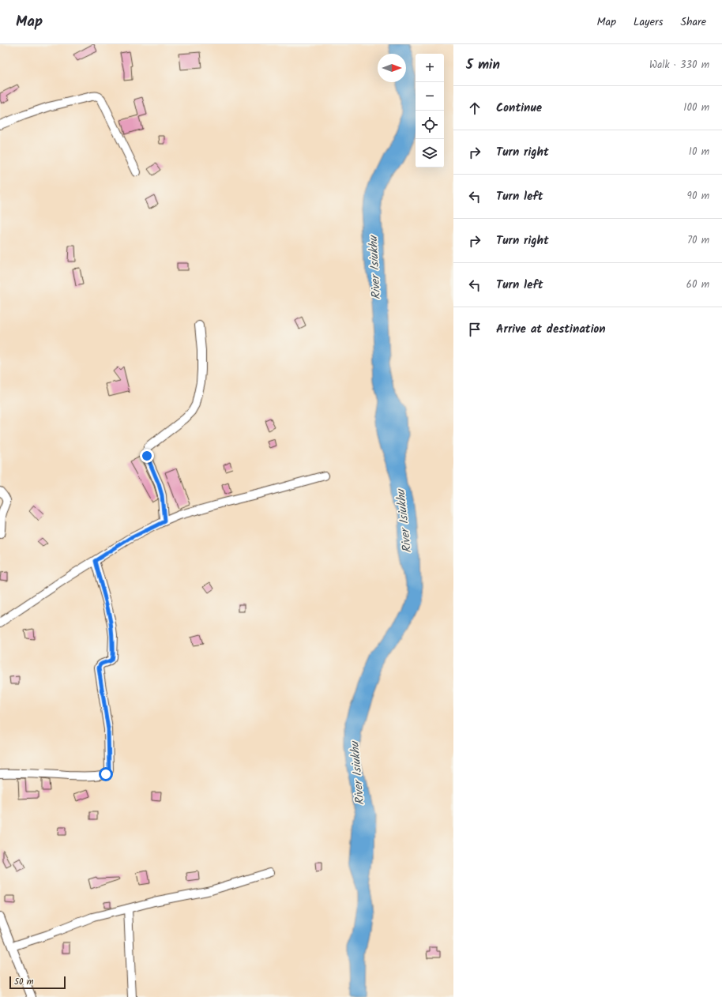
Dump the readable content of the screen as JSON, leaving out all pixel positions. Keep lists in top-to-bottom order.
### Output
{
  "water": ["River Isiukhu"],
  "scale_bar": "50 m",
  "north": "right",
  "page": {
    "header": "Map",
    "nav": ["Map", "Layers", "Share"],
    "heading": ["5 min", "Walk · 330 m"],
    "map_buttons": ["+", "−"],
    "list": [
      ["Continue", "100 m"],
      ["Turn right", "10 m"],
      ["Turn left", "90 m"],
      ["Turn right", "70 m"],
      ["Turn left", "60 m"],
      "Arrive at destination"
    ],
    "scale": "50 m"
  }
}
